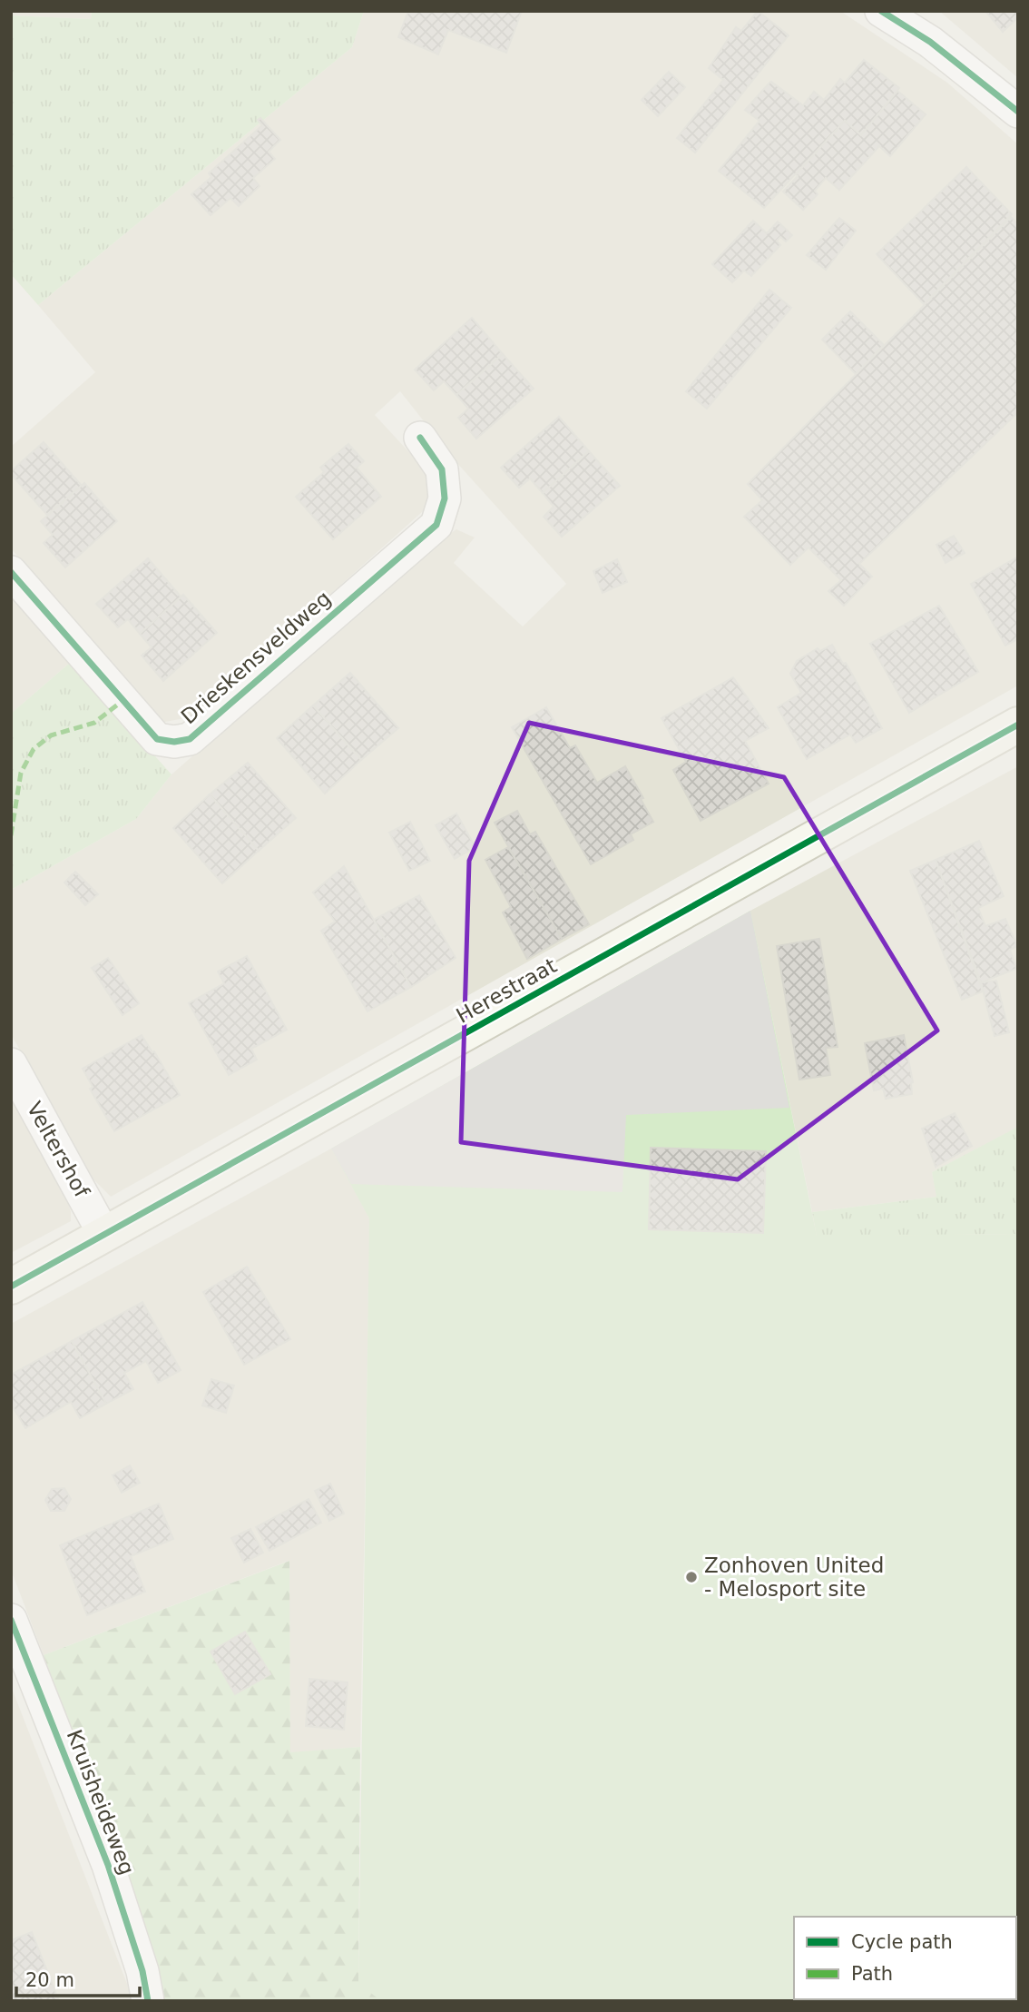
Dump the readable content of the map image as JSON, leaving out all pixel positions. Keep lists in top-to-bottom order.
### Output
{
  "streets": {
    "street": [
      "Drieskensveldweg",
      "Herestraat",
      "Veltershof",
      "Kruisheideweg"
    ]
  },
  "crossings": [
    ["Herestraat", "Veltershof"]
  ],
  "places": ["Zonhoven United - Melosport site"],
  "legend": ["Cycle path", "Path"],
  "scale_bar": "20 m"
}
